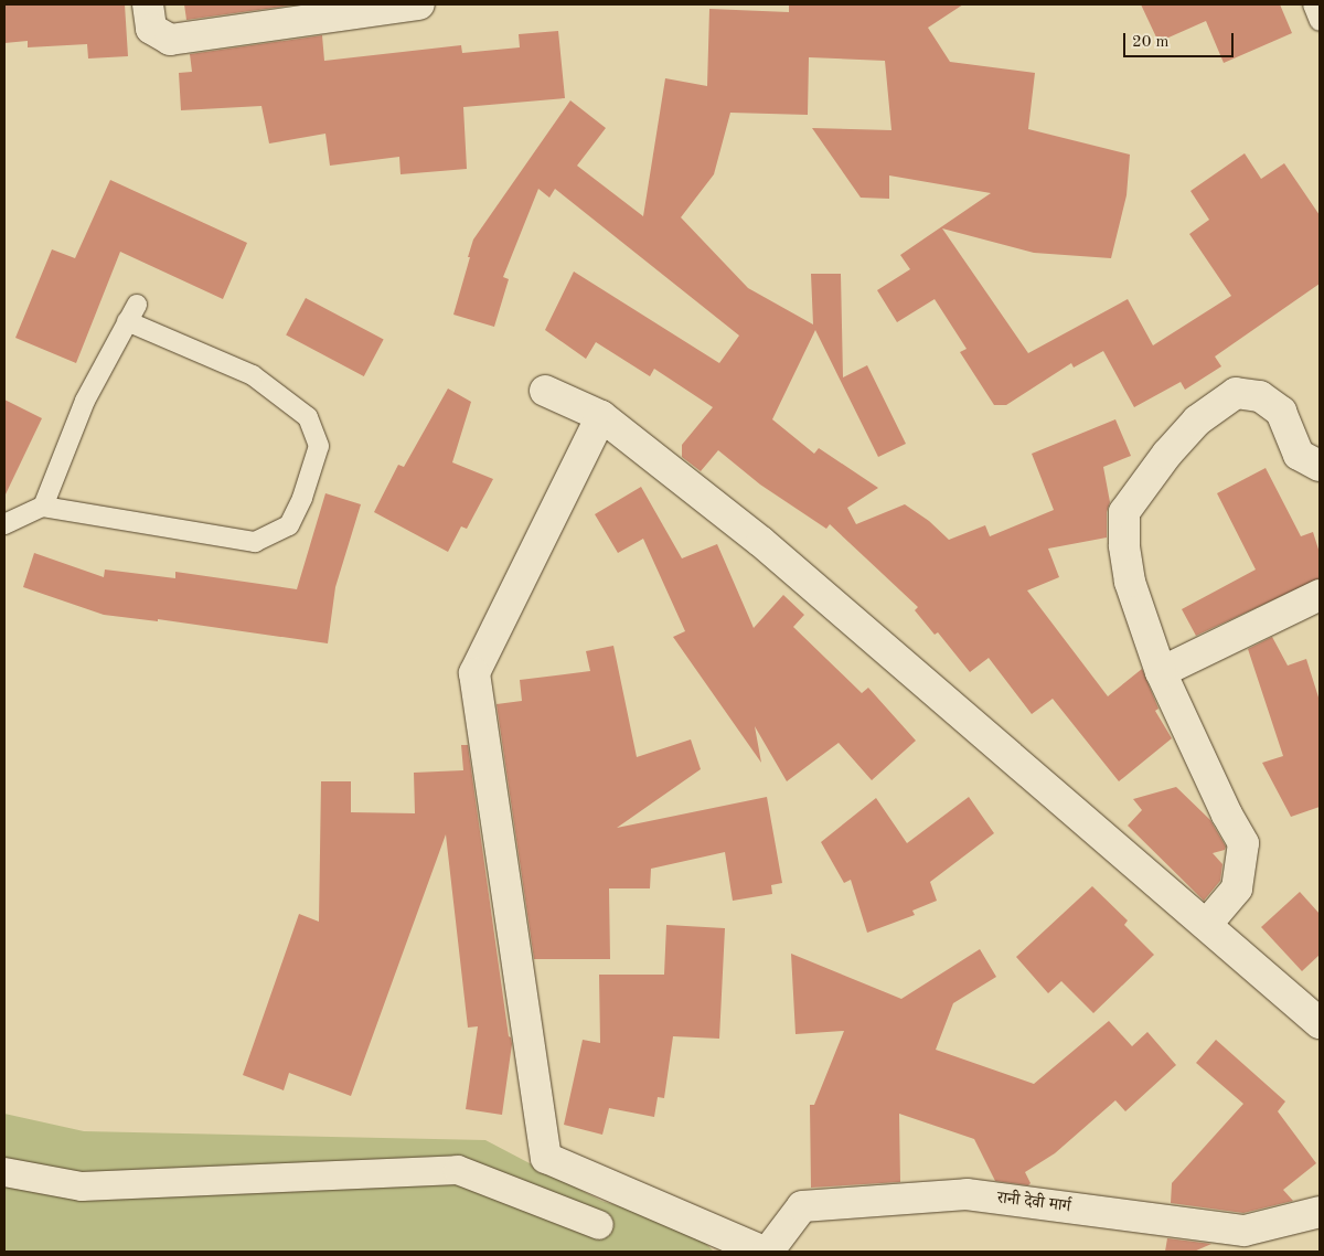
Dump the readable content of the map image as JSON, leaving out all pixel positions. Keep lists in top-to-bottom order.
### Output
{
  "streets": {
    "street": ["रानी देवी मार्ग"]
  },
  "scale_bar": "20 m"
}
